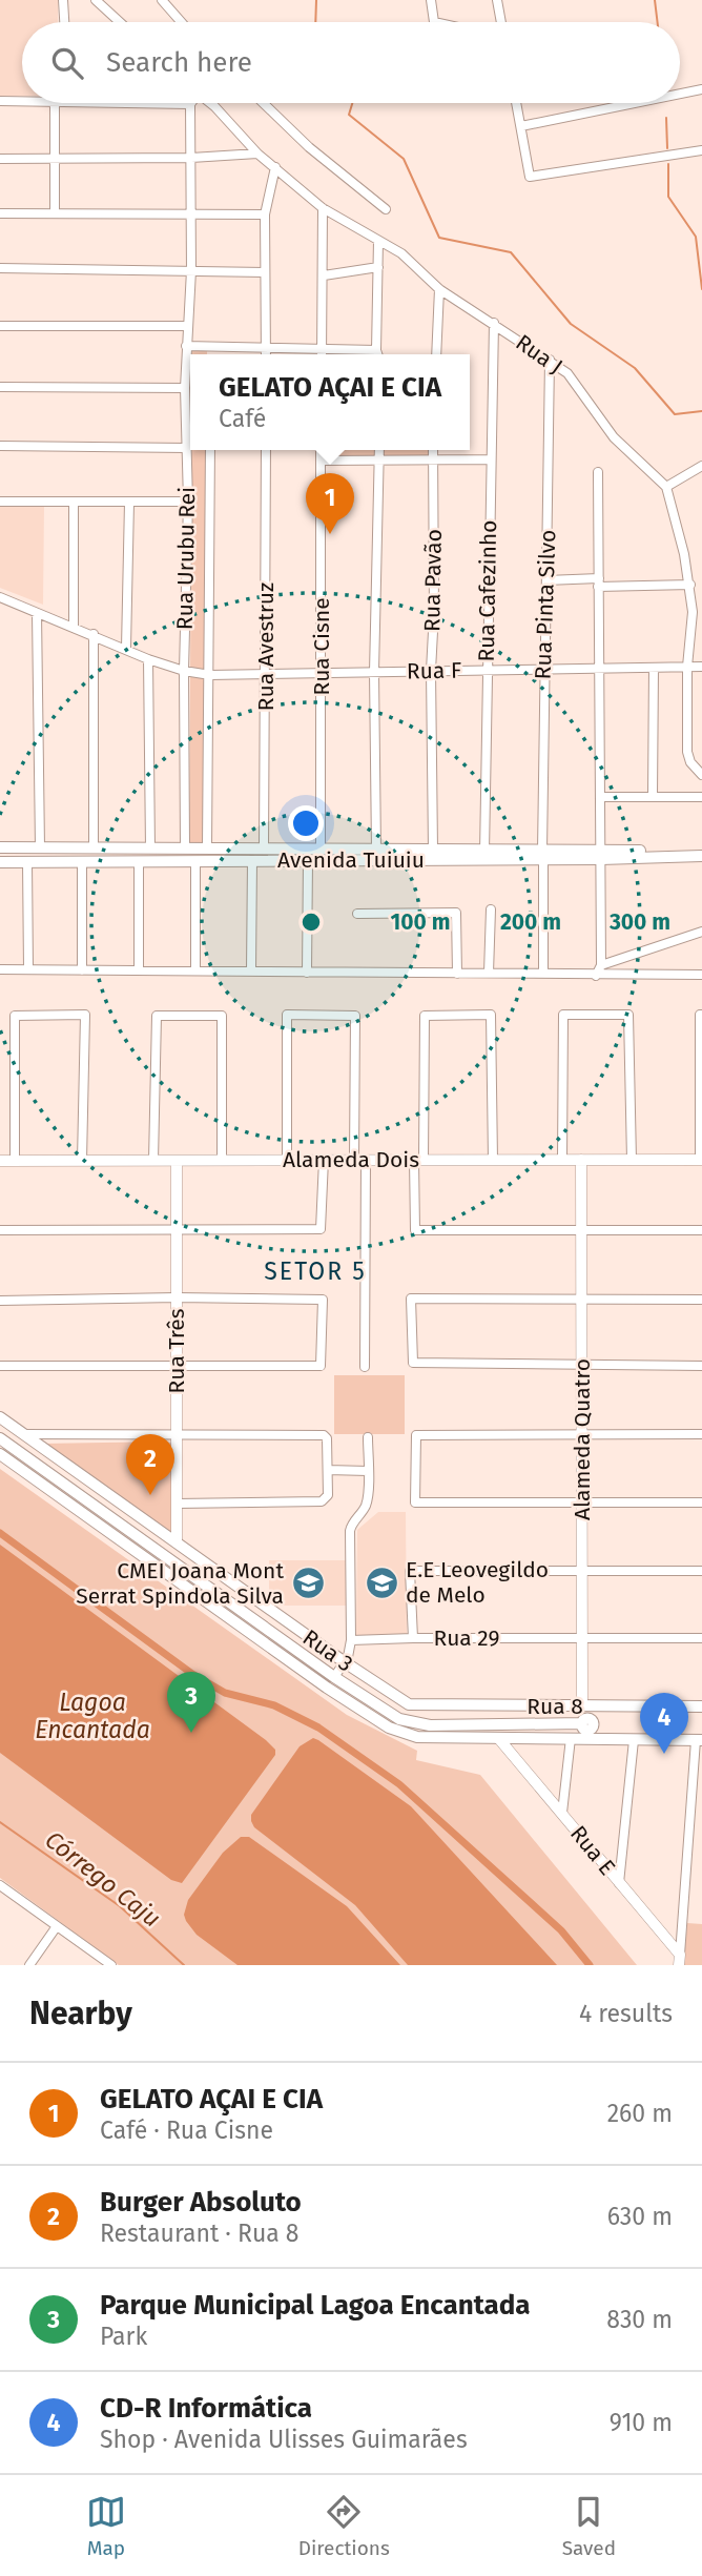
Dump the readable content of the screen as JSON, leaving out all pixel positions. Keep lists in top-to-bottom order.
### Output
{
  "streets": {
    "main road": [
      "Avenida Tuiuiu",
      "Alameda Quatro",
      "Rua 3",
      "Rua 8"
    ],
    "street": [
      "Rua J",
      "Rua Urubu Rei",
      "Rua Pavão",
      "Rua Cafezinho",
      "Rua Pinta Silvo",
      "Rua Avestruz",
      "Rua Cisne",
      "Rua F",
      "Alameda Dois",
      "Rua Três",
      "Rua 29",
      "Rua E"
    ]
  },
  "crossings": [
    ["Rua J", "Rua Cafezinho"],
    ["Rua J", "Rua Pinta Silvo"],
    ["Rua Urubu Rei", "Rua F"],
    ["Rua Urubu Rei", "Avenida Tuiuiu"],
    ["Rua Pavão", "Rua F"],
    ["Rua Pavão", "Avenida Tuiuiu"],
    ["Rua Cafezinho", "Rua F"],
    ["Rua Cafezinho", "Avenida Tuiuiu"],
    ["Rua Pinta Silvo", "Rua F"],
    ["Rua Pinta Silvo", "Avenida Tuiuiu"],
    ["Rua Avestruz", "Rua F"],
    ["Rua Avestruz", "Avenida Tuiuiu"],
    ["Rua Cisne", "Rua F"],
    ["Rua Cisne", "Avenida Tuiuiu"],
    ["Alameda Dois", "Rua Três"],
    ["Alameda Dois", "Alameda Quatro"],
    ["Rua Três", "Rua 3"],
    ["Alameda Quatro", "Rua 29"],
    ["Alameda Quatro", "Rua 8"],
    ["Rua 3", "Rua 8"]
  ],
  "districts": ["SETOR 5"],
  "water": ["Lagoa Encantada", "Córrego Caju"],
  "places": {
    "school or university": ["E.E Leovegildo de Melo", "CMEI Joana Mont Serrat Spindola Silva"]
  },
  "page": {
    "search": "Search here",
    "popup": ["GELATO AÇAI E CIA", "Café"],
    "pins": [
      "1",
      "2",
      "3",
      "4"
    ],
    "heading": ["Nearby", "4 results"],
    "list": [
      {
        "mark": "1",
        "name": "GELATO AÇAI E CIA",
        "note": "Café · Rua Cisne",
        "value": "260 m"
      },
      {
        "mark": "2",
        "name": "Burger Absoluto",
        "note": "Restaurant · Rua 8",
        "value": "630 m"
      },
      {
        "mark": "3",
        "name": "Parque Municipal Lagoa Encantada",
        "note": "Park",
        "value": "830 m"
      },
      {
        "mark": "4",
        "name": "CD-R Informática",
        "note": "Shop · Avenida Ulisses Guimarães",
        "value": "910 m"
      }
    ],
    "nav": ["Map", "Directions", "Saved"]
  },
  "rings": ["100 m", "200 m", "300 m"]
}
